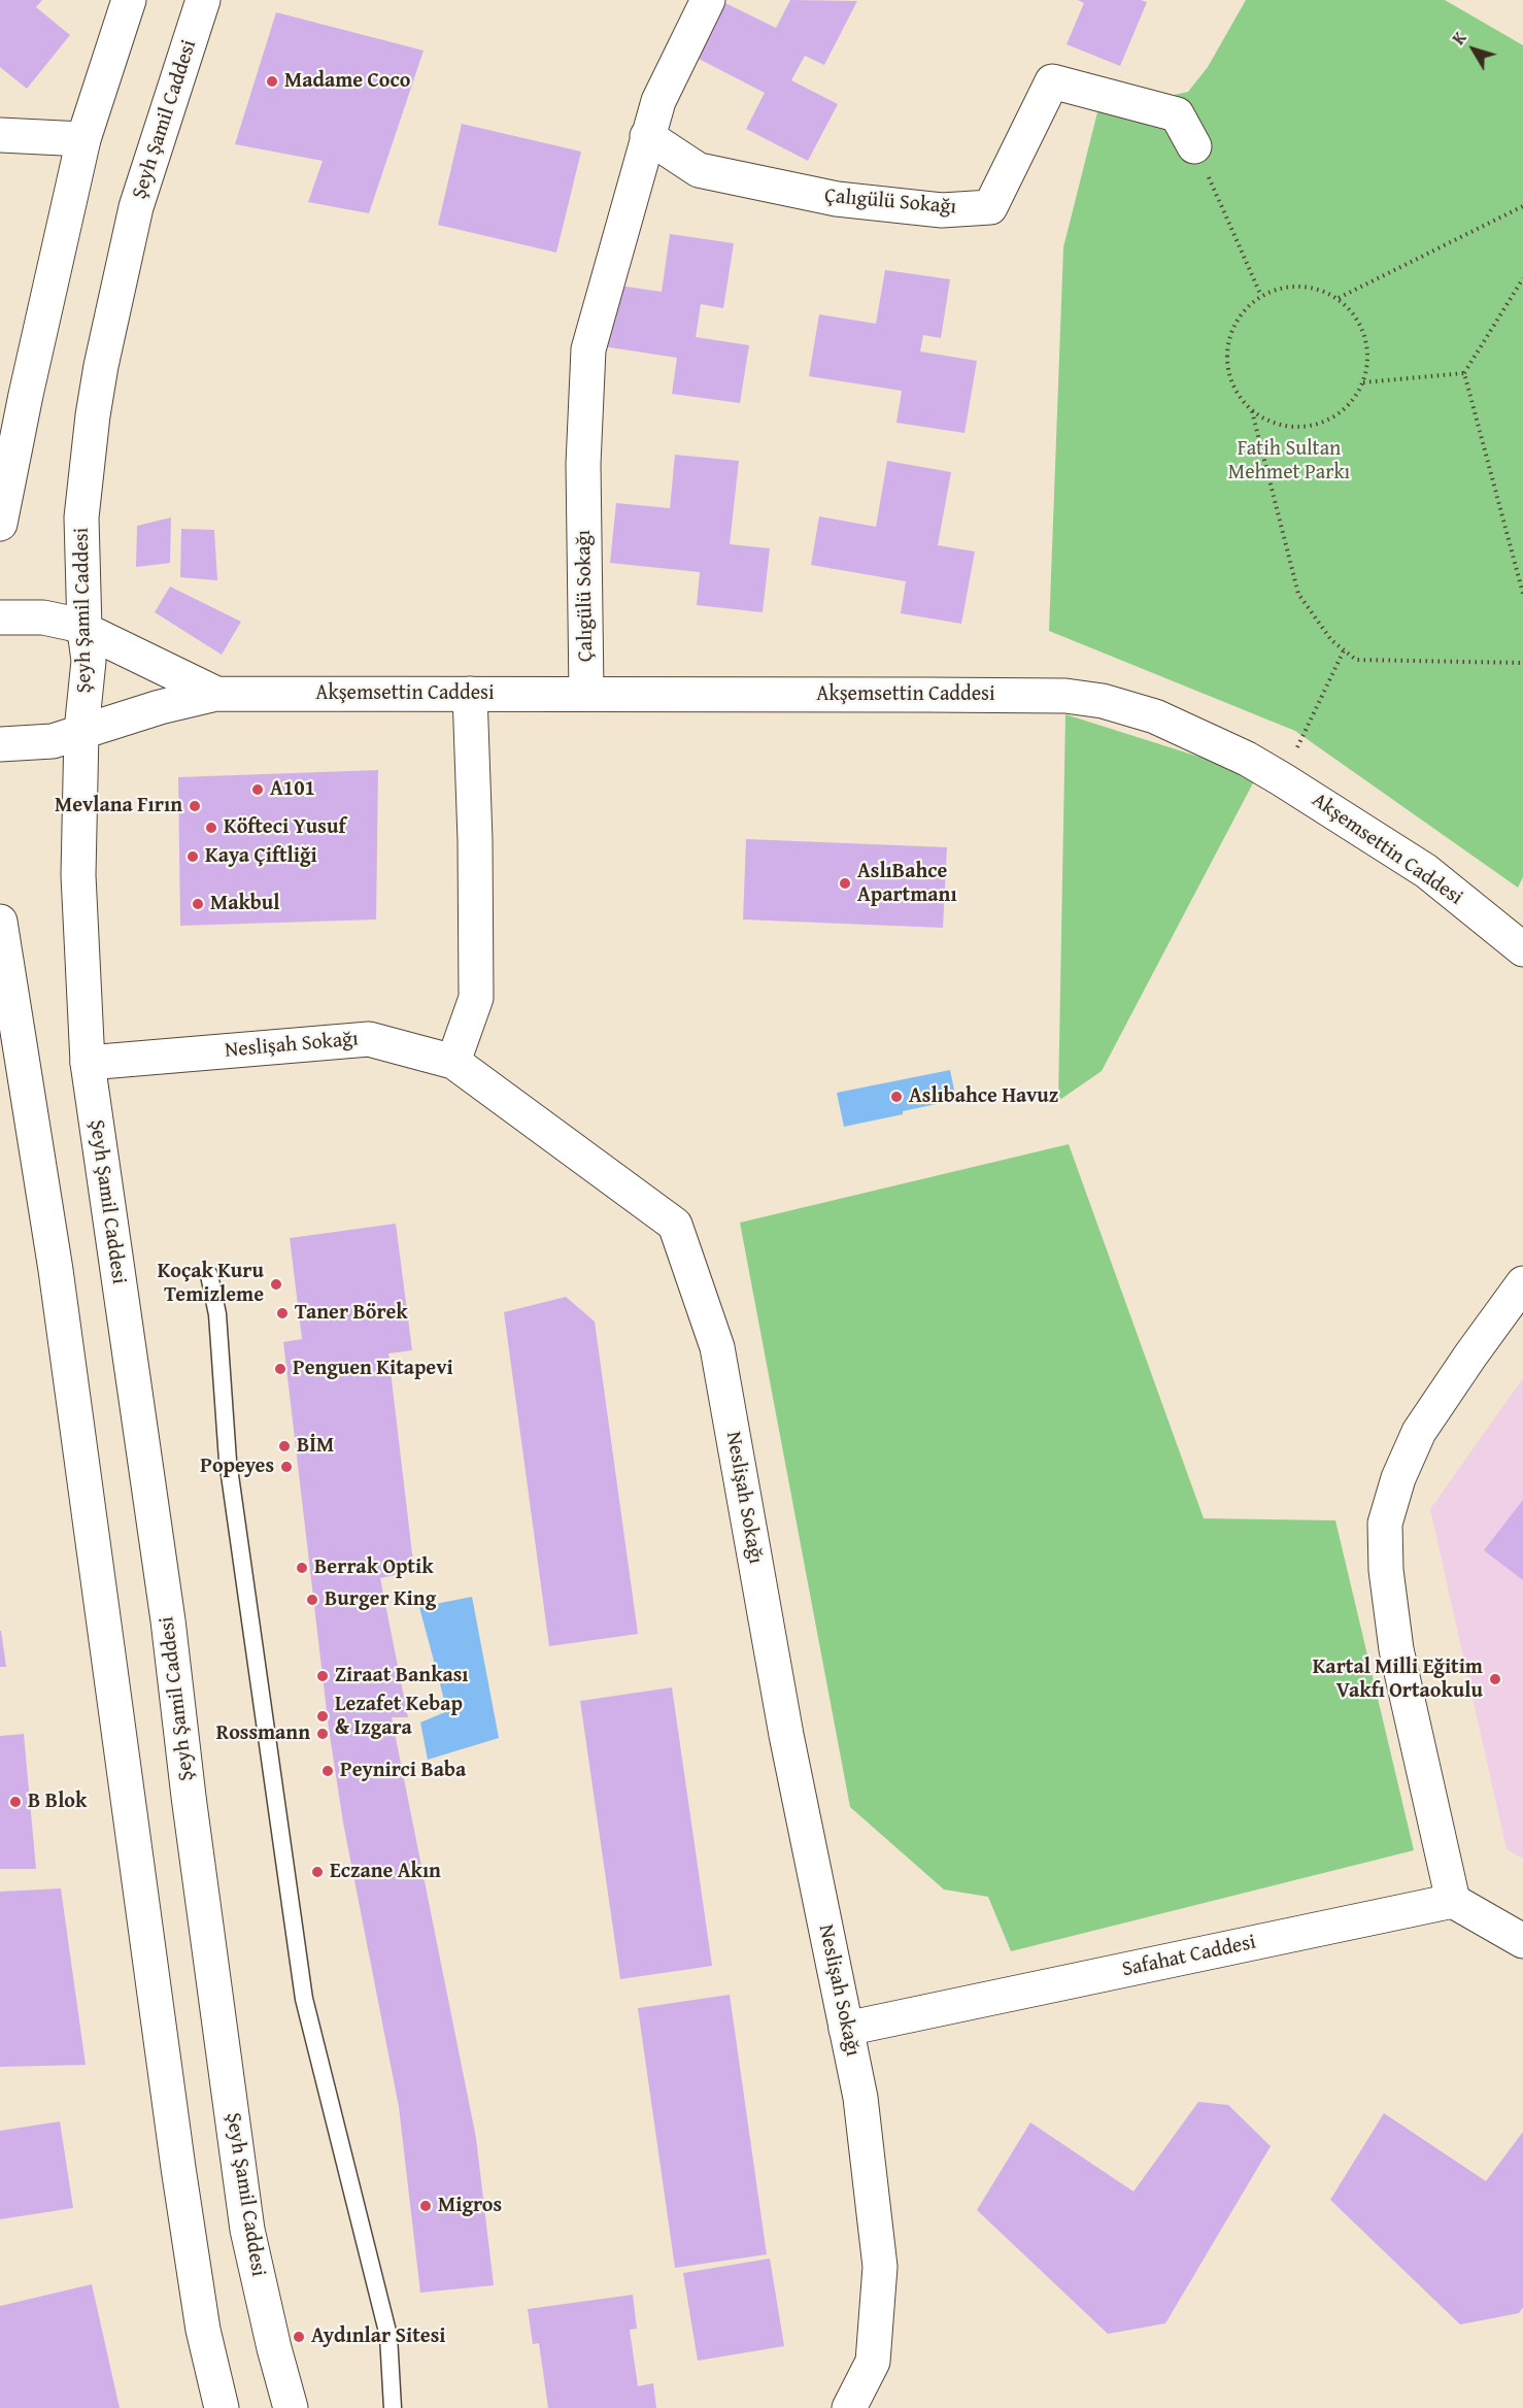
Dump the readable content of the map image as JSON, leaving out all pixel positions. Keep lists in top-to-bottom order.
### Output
{
  "streets": {
    "street": [
      "Şeyh Şamil Caddesi",
      "Çalıgülü Sokağı",
      "Akşemsettin Caddesi",
      "Neslişah Sokağı",
      "Safahat Caddesi"
    ]
  },
  "crossings": [
    ["Şeyh Şamil Caddesi", "Akşemsettin Caddesi"],
    ["Şeyh Şamil Caddesi", "Neslişah Sokağı"],
    ["Çalıgülü Sokağı", "Akşemsettin Caddesi"],
    ["Neslişah Sokağı", "Safahat Caddesi"]
  ],
  "parks": ["Fatih Sultan Mehmet Parkı"],
  "places": [
    "Madame Coco",
    "A101",
    "Mevlana Fırın",
    "Köfteci Yusuf",
    "Kaya Çiftliği",
    "AslıBahce Apartmanı",
    "Makbul",
    "Aslıbahce Havuz",
    "Koçak Kuru Temizleme",
    "Taner Börek",
    "Penguen Kitapevi",
    "BİM",
    "Popeyes",
    "Berrak Optik",
    "Burger King",
    "Ziraat Bankası",
    "Kartal Milli Eğitim Vakfı Ortaokulu",
    "Lezafet Kebap & Izgara",
    "Rossmann",
    "Peynirci Baba",
    "B Blok",
    "Eczane Akın",
    "Migros",
    "Aydınlar Sitesi"
  ],
  "north": "top left"
}
